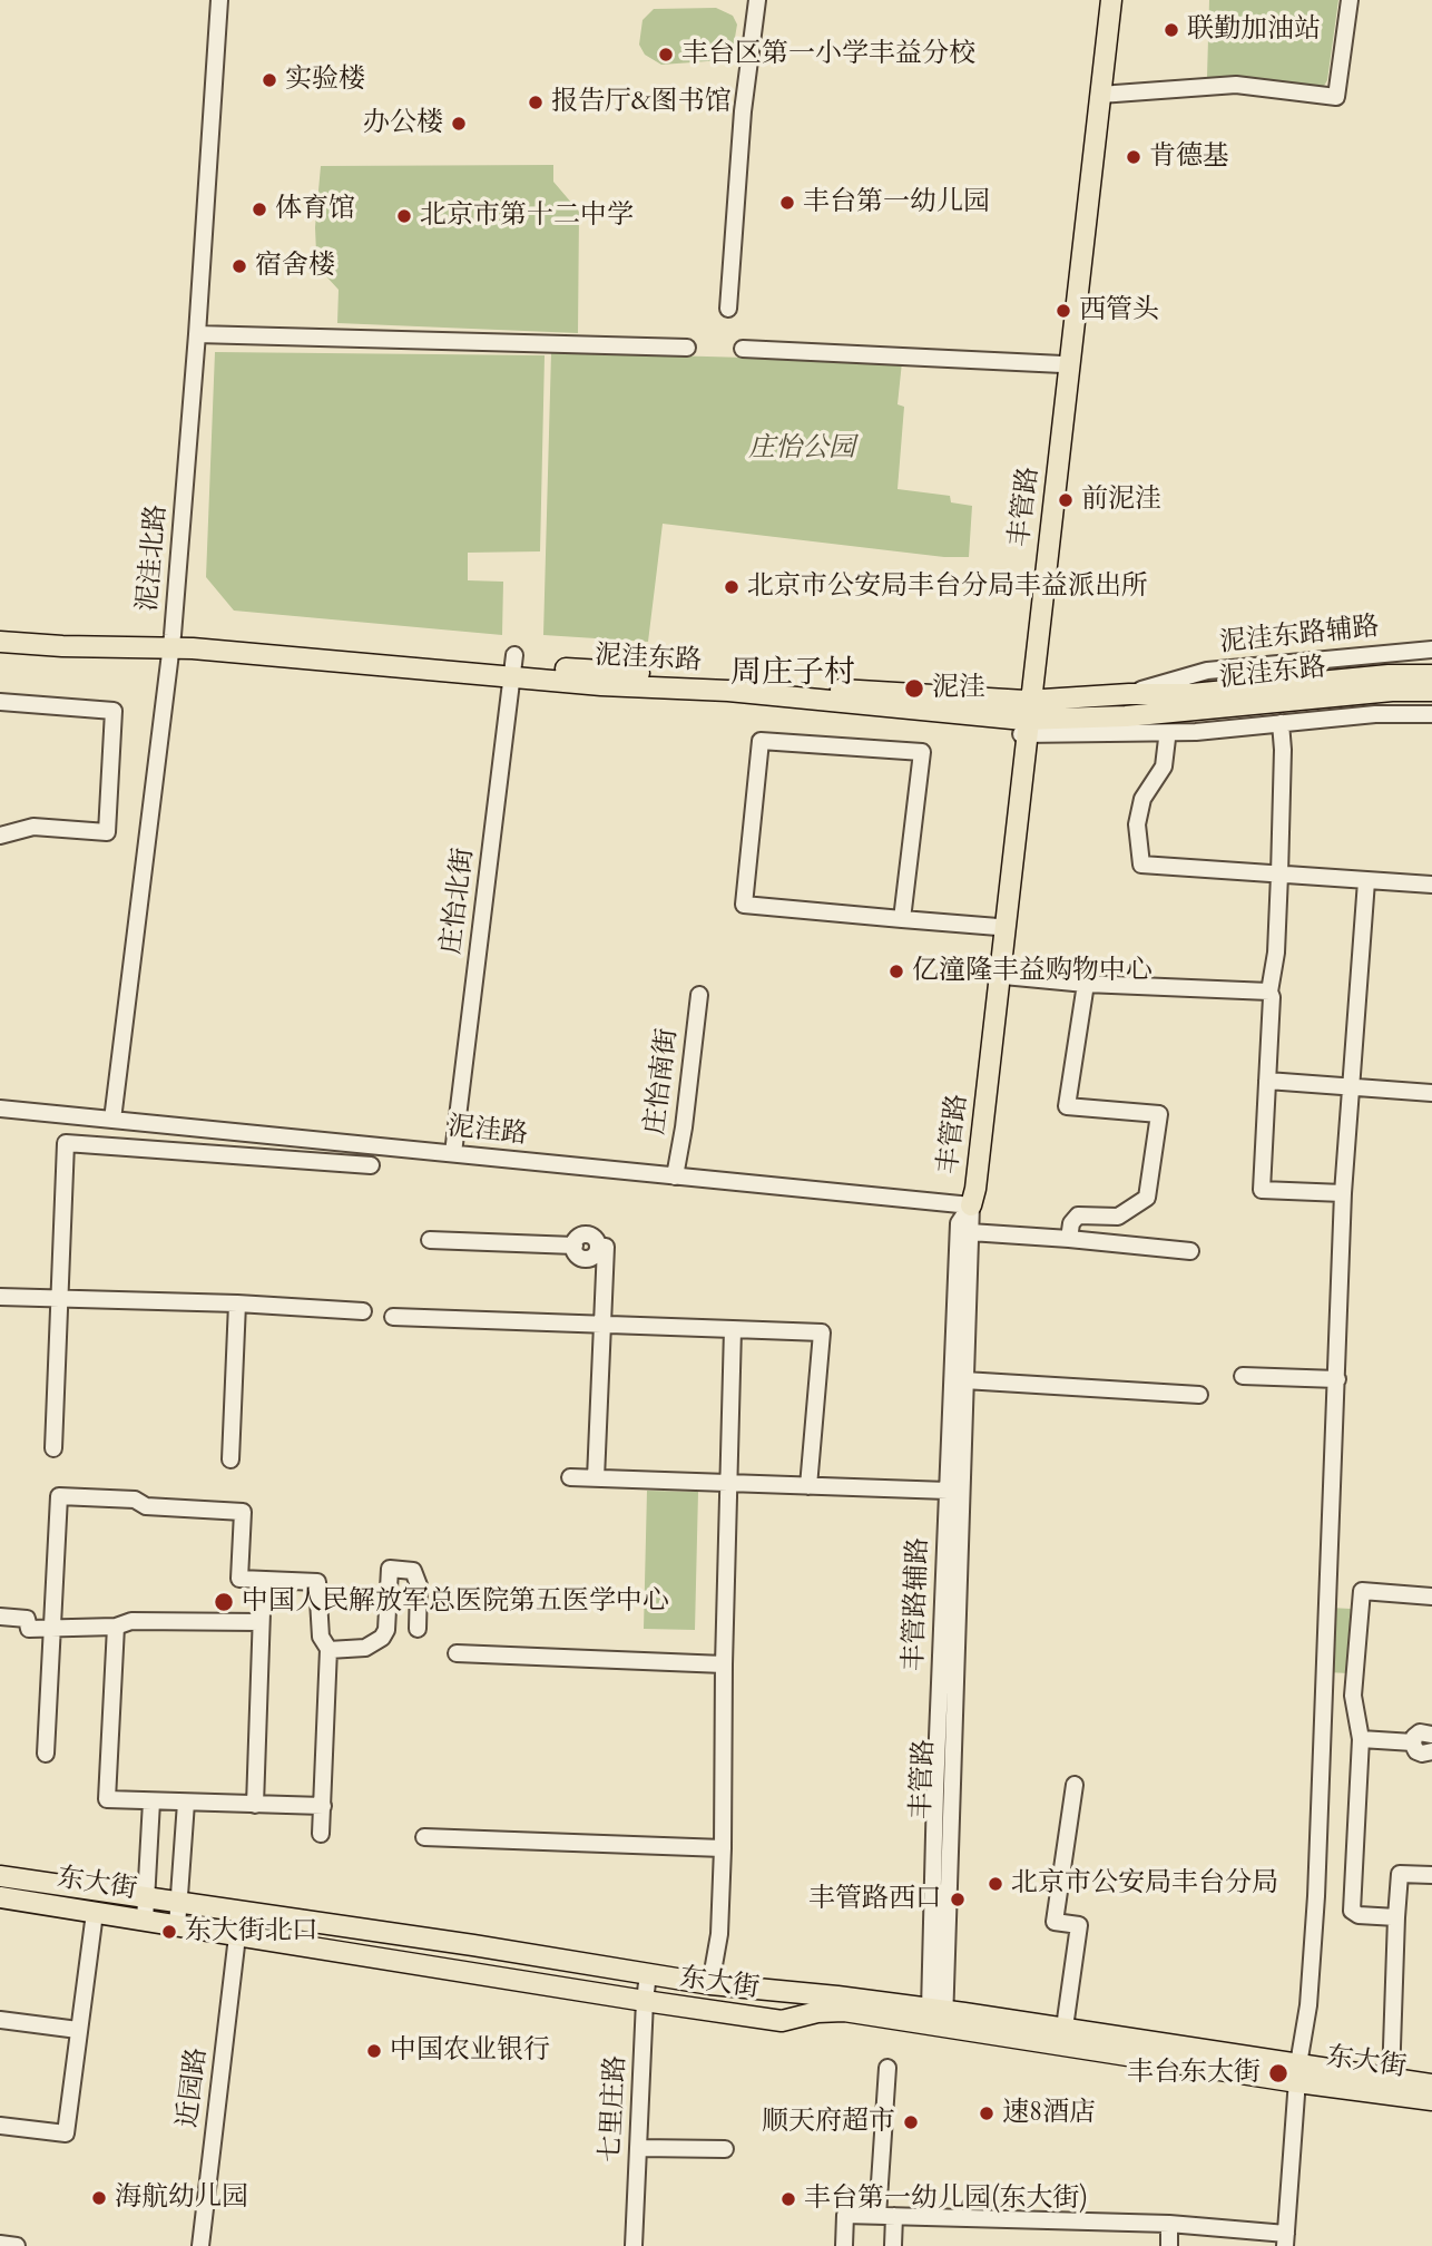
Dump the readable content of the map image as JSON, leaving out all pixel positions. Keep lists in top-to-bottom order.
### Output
{
  "streets": {
    "main road": ["丰管路", "泥洼东路", "东大街"],
    "street": [
      "泥洼北路",
      "泥洼东路辅路",
      "庄怡北街",
      "庄怡南街",
      "泥洼路",
      "丰管路辅路",
      "近园路",
      "七里庄路"
    ]
  },
  "crossings": [
    ["丰管路", "泥洼东路"],
    ["丰管路", "泥洼路"],
    ["丰管路", "丰管路辅路"],
    ["丰管路", "东大街"],
    ["泥洼北路", "泥洼东路"],
    ["泥洼北路", "泥洼路"],
    ["泥洼东路辅路", "泥洼东路"],
    ["泥洼东路", "庄怡北街"],
    ["庄怡北街", "泥洼路"],
    ["庄怡南街", "泥洼路"],
    ["泥洼路", "丰管路辅路"],
    ["丰管路辅路", "东大街"],
    ["东大街", "近园路"],
    ["东大街", "七里庄路"]
  ],
  "districts": ["周庄子村"],
  "parks": ["庄怡公园"],
  "places": [
    "联勤加油站",
    "丰台区第一小学丰益分校",
    "实验楼",
    "报告厅&图书馆",
    "办公楼",
    "肯德基",
    "丰台第一幼儿园",
    "体育馆",
    "北京市第十二中学",
    "宿舍楼",
    "西管头",
    "前泥洼",
    "北京市公安局丰台分局丰益派出所",
    "泥洼",
    "亿潼隆丰益购物中心",
    "中国人民解放军总医院第五医学中心",
    "北京市公安局丰台分局",
    "丰管路西口",
    "东大街北口",
    "中国农业银行",
    "丰台东大街",
    "速8酒店",
    "顺天府超市",
    "海航幼儿园",
    "丰台第一幼儿园(东大街)"
  ]
}
